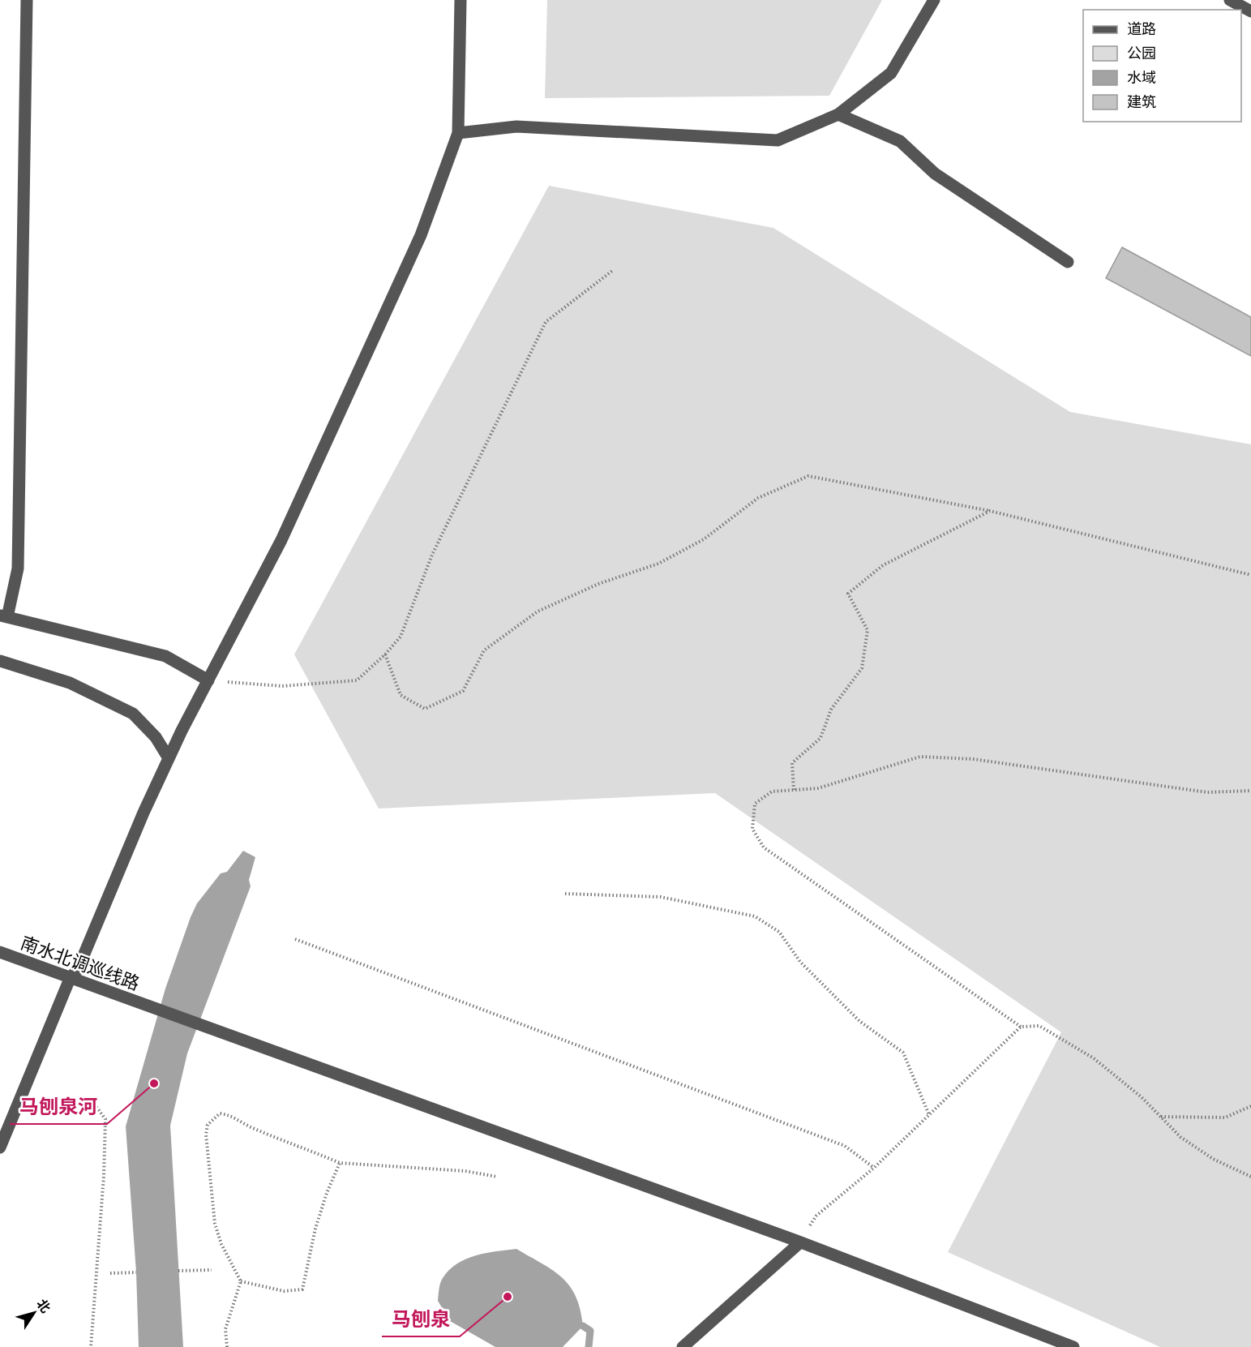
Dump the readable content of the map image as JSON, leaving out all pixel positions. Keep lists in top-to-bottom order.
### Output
{
  "streets": {
    "street": ["南水北调巡线路"]
  },
  "places": ["马刨泉河", "马刨泉"],
  "legend": [
    "道路",
    "公园",
    "水域",
    "建筑"
  ],
  "north": "top right"
}
